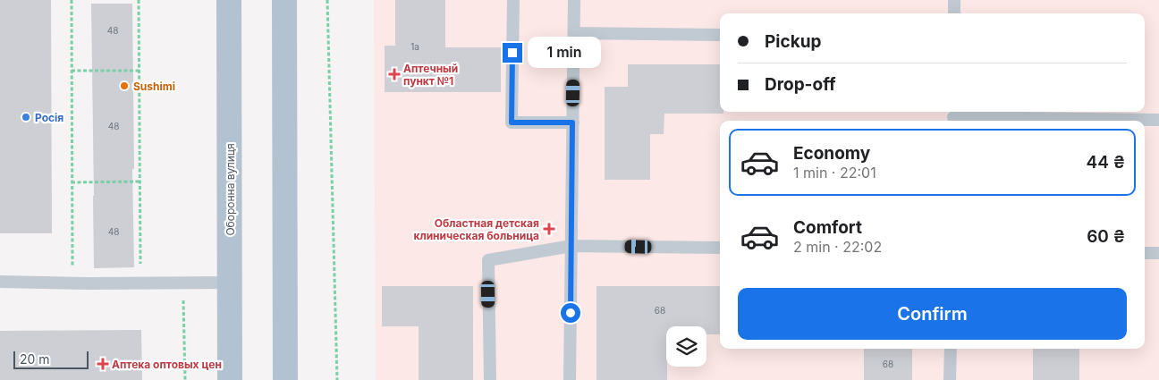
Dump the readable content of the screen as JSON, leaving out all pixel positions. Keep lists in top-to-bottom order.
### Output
{
  "streets": {
    "main road": ["Оборонна вулиця"]
  },
  "places": {
    "health": ["Аптечный пункт №1", "Областная детская клиническая больница", "Аптека оптовых цен"],
    "other": ["Sushimi", "Росія"]
  },
  "house_numbers": [
    "48",
    "1а",
    "48",
    "48",
    "68",
    "68"
  ],
  "scale_bar": "20 m",
  "page": {
    "banner": ["Pickup", "Drop-off"],
    "bubble": "1 min",
    "list": [
      {
        "name": "Economy",
        "note": "1 min · 22:01",
        "value": "44 ₴"
      },
      {
        "name": "Comfort",
        "note": "2 min · 22:02",
        "value": "60 ₴"
      }
    ],
    "buttons": "Confirm",
    "scale": "20 m"
  }
}
